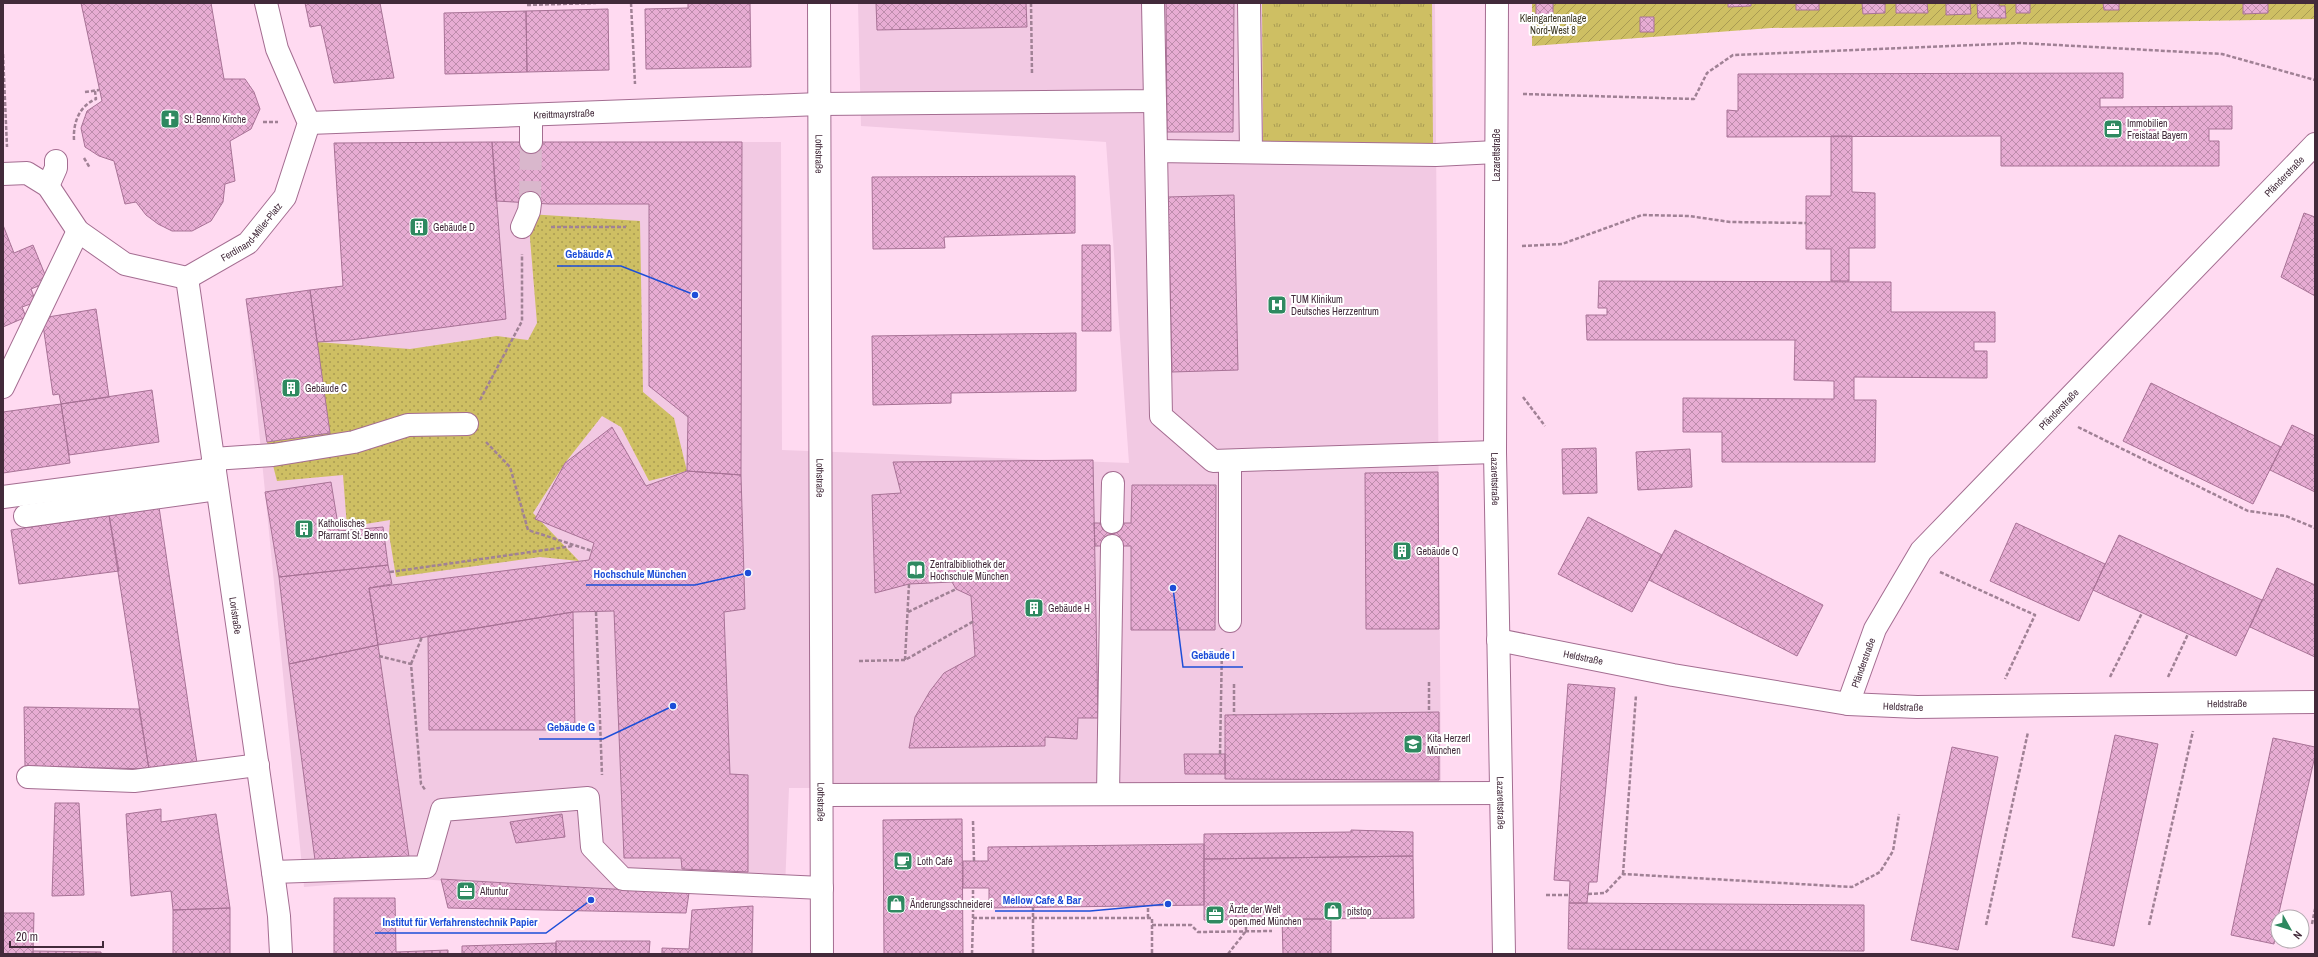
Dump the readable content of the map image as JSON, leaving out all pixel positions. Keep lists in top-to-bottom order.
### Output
{
  "streets": {
    "street": [
      "Kreittmayrstraße",
      "Lothstraße",
      "Lazarettstraße",
      "Pfänderstraße",
      "Ferdinand-Miller-Platz",
      "Loristraße",
      "Heldstraße"
    ]
  },
  "crossings": [
    ["Kreittmayrstraße", "Lothstraße"],
    ["Kreittmayrstraße", "Ferdinand-Miller-Platz"],
    ["Lazarettstraße", "Heldstraße"],
    ["Pfänderstraße", "Heldstraße"],
    ["Ferdinand-Miller-Platz", "Loristraße"]
  ],
  "parks": ["Kleingartenanlage Nord-West 8"],
  "places": {
    "church": ["St. Benno Kirche"],
    "office": ["Immobilien Freistaat Bayern", "Altuntur", "Ärzte der Welt open.med München"],
    "building": [
      "Gebäude D",
      "Gebäude C",
      "Katholisches Pfarramt St. Benno",
      "Gebäude Q",
      "Gebäude H"
    ],
    "other": [
      "Gebäude A",
      "Hochschule München",
      "Gebäude I",
      "Gebäude G",
      "Institut für Verfahrenstechnik Papier",
      "Mellow Cafe & Bar"
    ],
    "hospital": ["TUM Klinikum Deutsches Herzzentrum"],
    "library": ["Zentralbibliothek der Hochschule München"],
    "school or university": ["Kita Herzerl München"],
    "cafe": ["Loth Café"],
    "shop": ["Änderungsschneiderei", "pitstop"]
  },
  "scale_bar": "20 m",
  "north": "bottom right"
}
